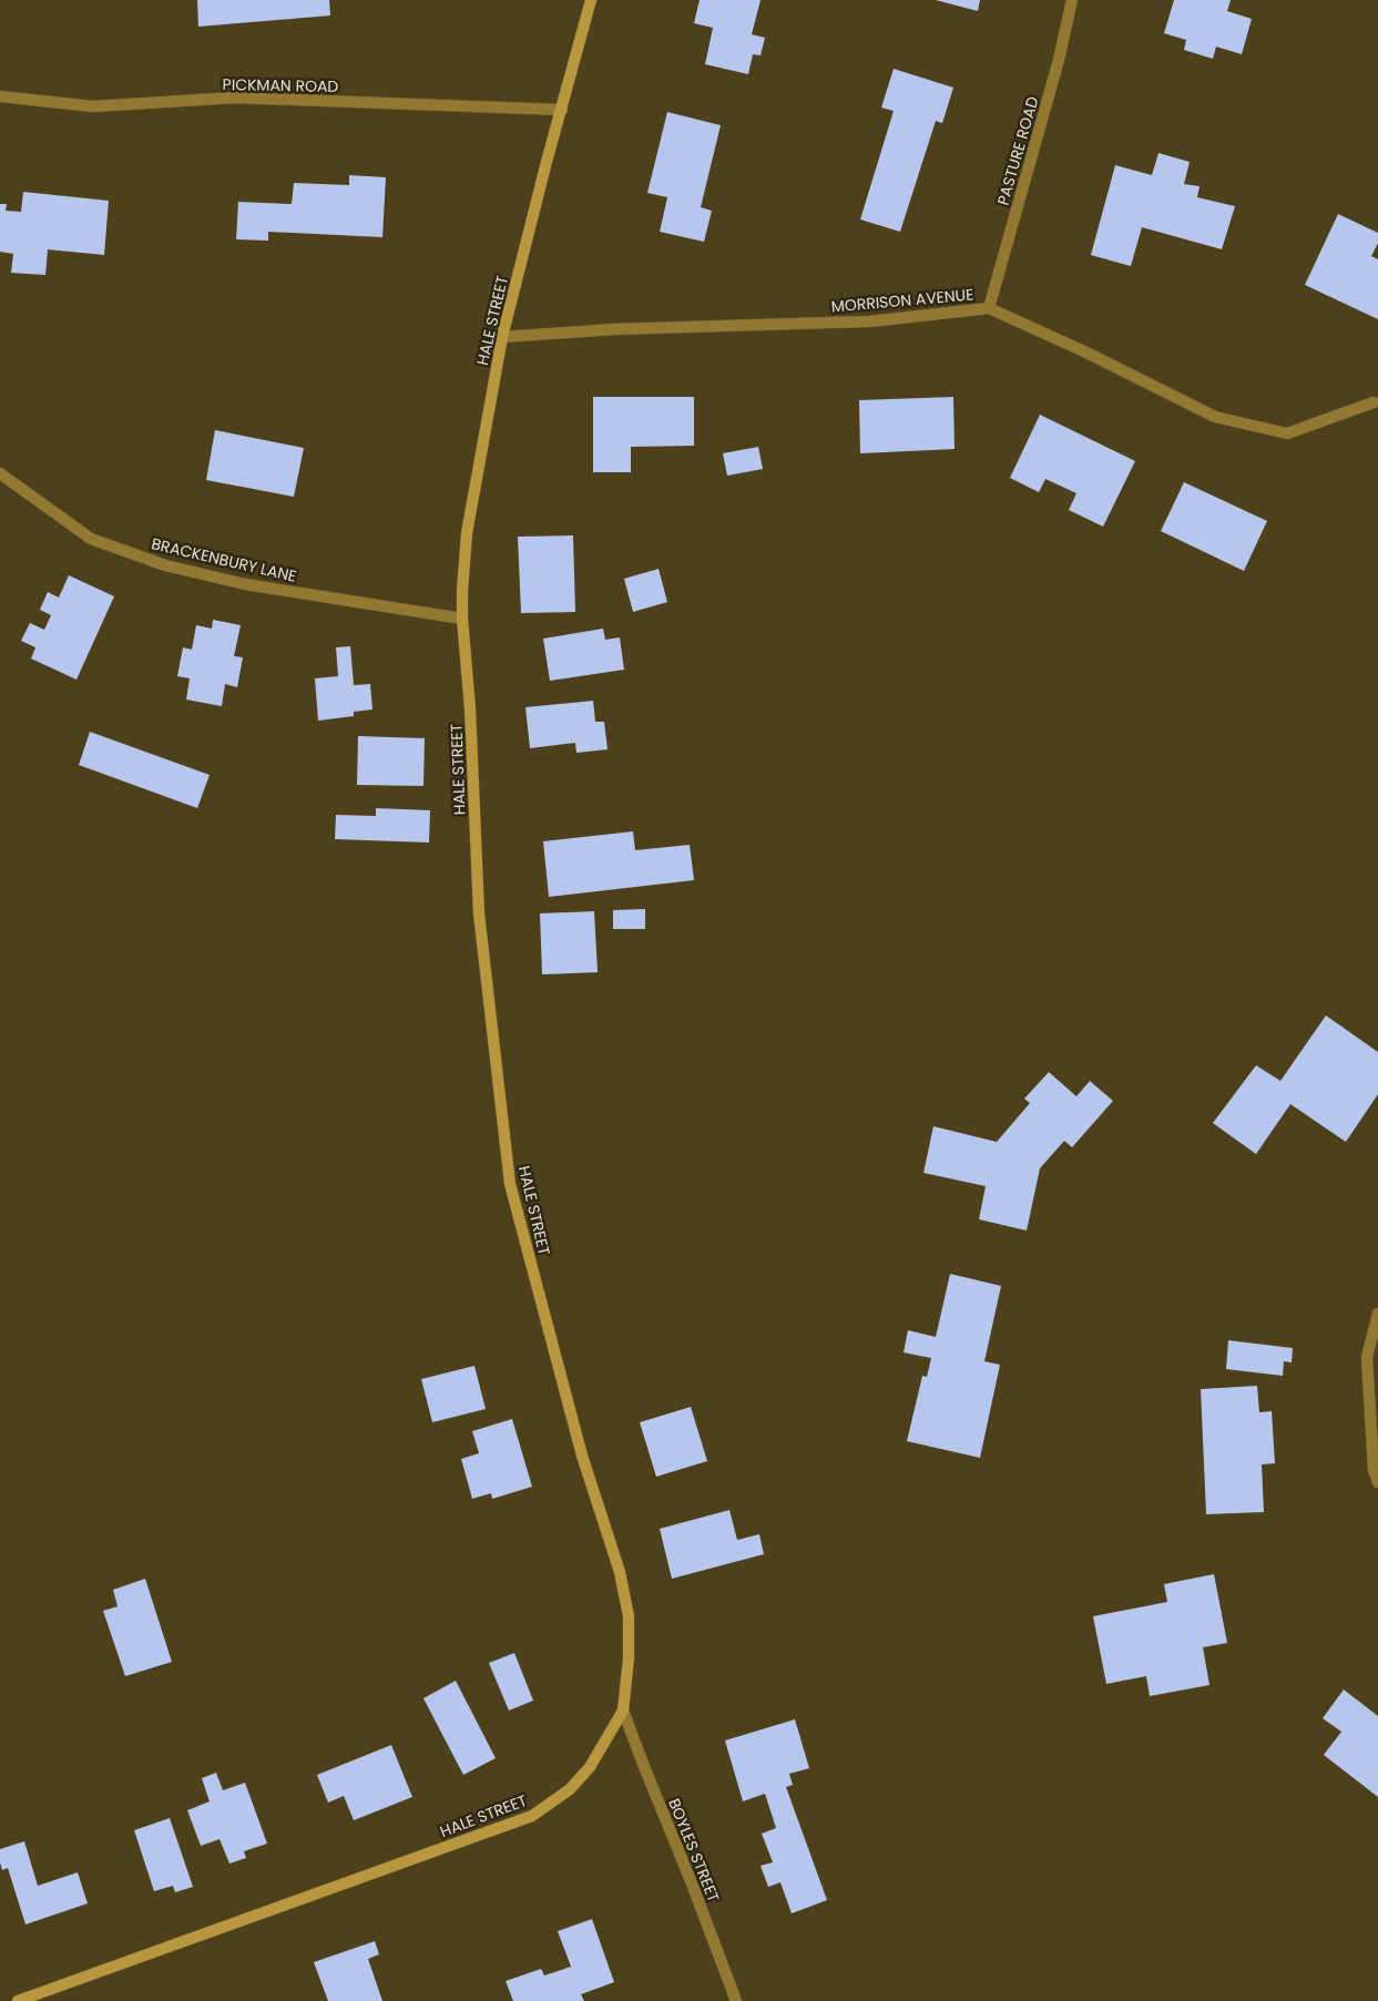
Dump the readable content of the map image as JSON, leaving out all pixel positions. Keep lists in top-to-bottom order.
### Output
{
  "streets": {
    "main road": ["HALE STREET"],
    "street": [
      "PICKMAN ROAD",
      "PASTURE ROAD",
      "MORRISON AVENUE",
      "BRACKENBURY LANE",
      "BOYLES STREET"
    ]
  },
  "crossings": [
    ["PICKMAN ROAD", "HALE STREET"],
    ["PASTURE ROAD", "MORRISON AVENUE"],
    ["MORRISON AVENUE", "HALE STREET"],
    ["HALE STREET", "BRACKENBURY LANE"],
    ["HALE STREET", "BOYLES STREET"]
  ]
}
